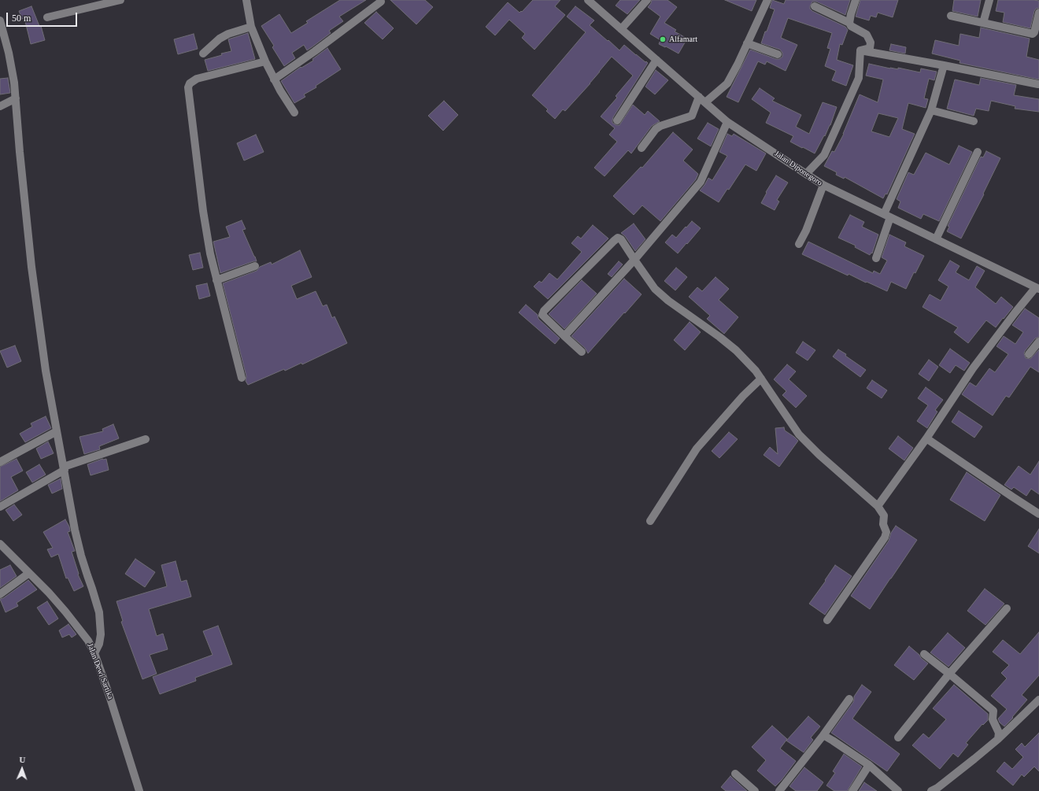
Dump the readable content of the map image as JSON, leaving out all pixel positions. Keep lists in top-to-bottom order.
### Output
{
  "streets": {
    "street": ["Jalan Diponegoro", "Jalan Dewi Sartika"]
  },
  "places": ["Alfamart"],
  "scale_bar": "50 m",
  "north": "top"
}
